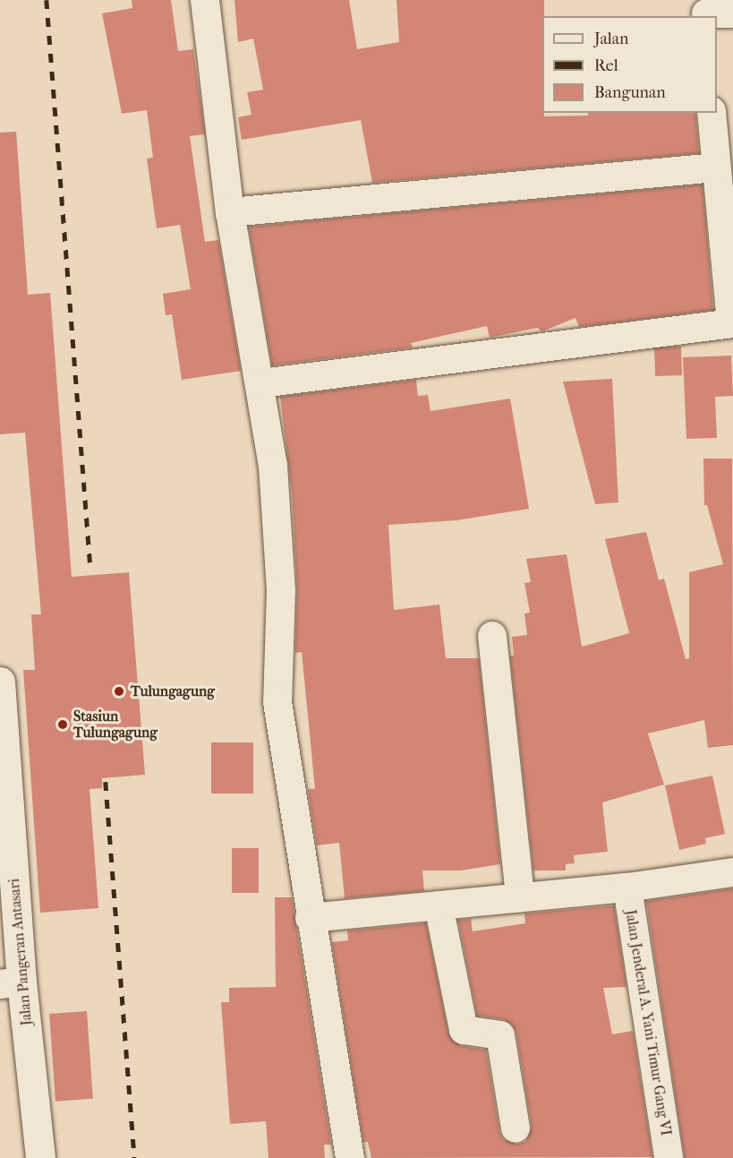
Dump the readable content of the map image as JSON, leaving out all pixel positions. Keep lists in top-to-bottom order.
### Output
{
  "streets": {
    "main road": ["Jalan Pangeran Antasari"],
    "street": ["Jalan Jenderal A. Yani Timur Gang VI"]
  },
  "places": ["Tulungagung", "Stasiun Tulungagung"],
  "legend": ["Jalan", "Rel", "Bangunan"]
}
